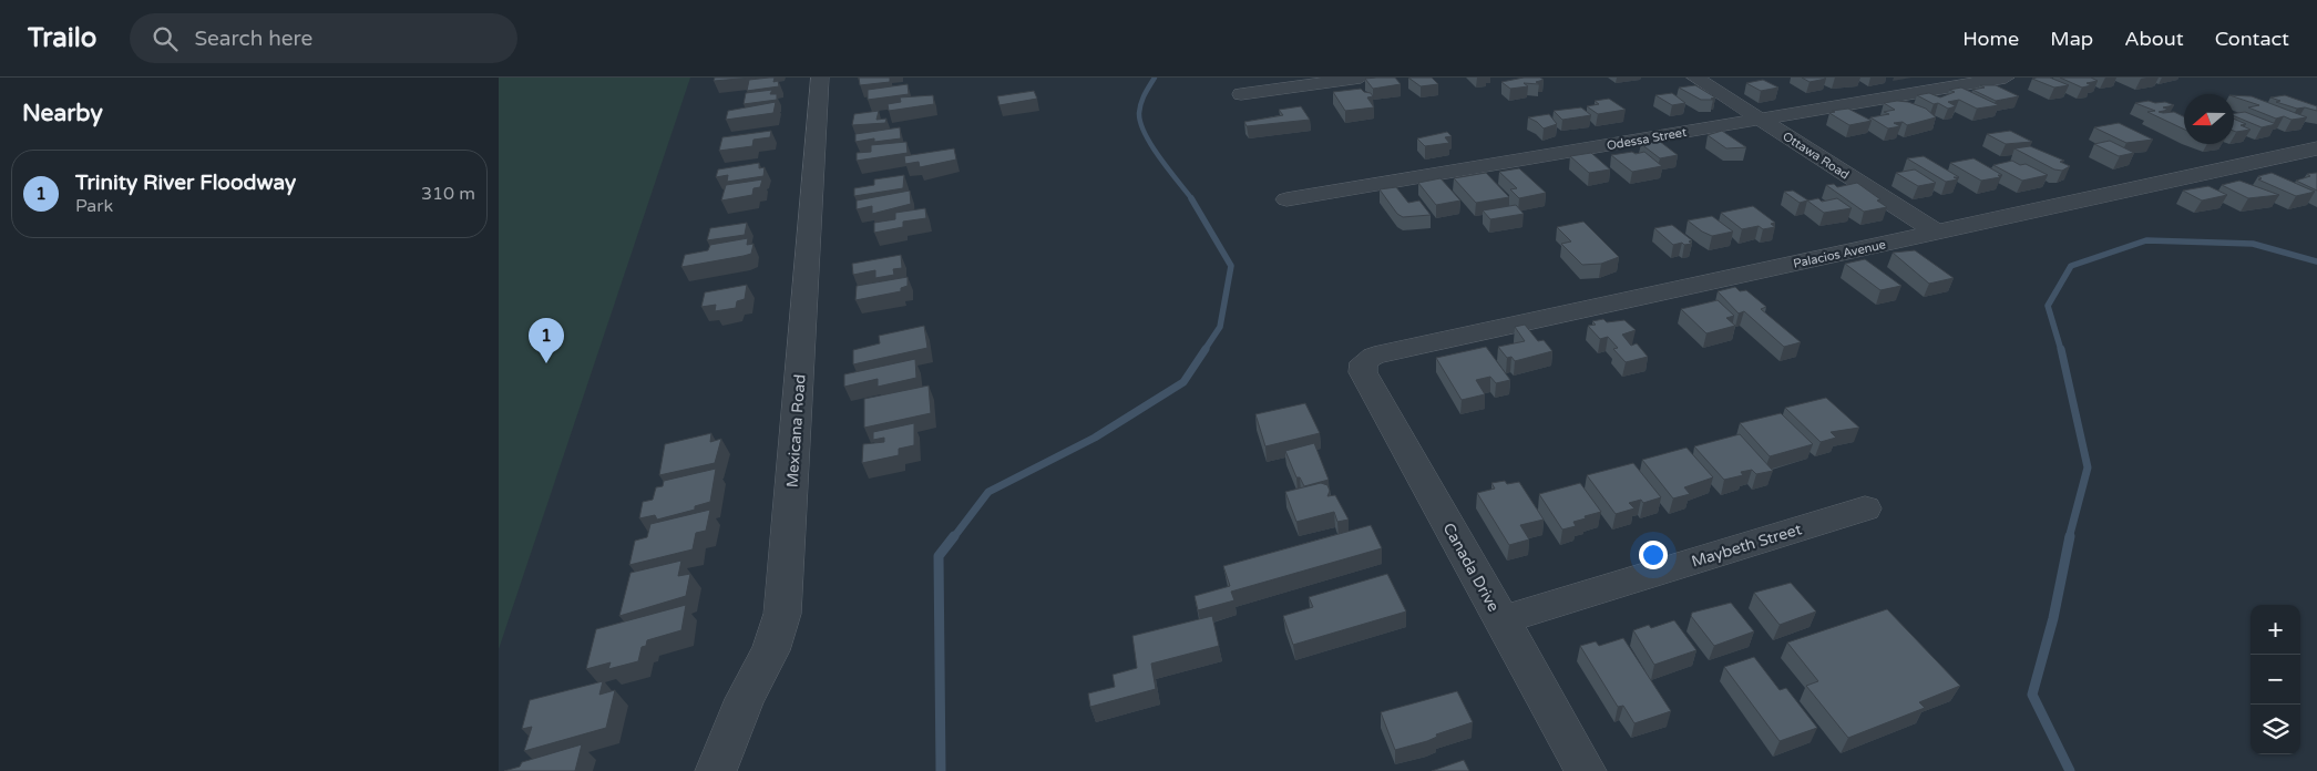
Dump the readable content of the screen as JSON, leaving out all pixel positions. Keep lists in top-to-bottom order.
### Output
{
  "streets": {
    "street": [
      "Odessa Street",
      "Ottawa Road",
      "Palacios Avenue",
      "Mexicana Road",
      "Maybeth Street",
      "Canada Drive"
    ]
  },
  "crossings": [
    ["Odessa Street", "Ottawa Road"],
    ["Ottawa Road", "Palacios Avenue"],
    ["Palacios Avenue", "Canada Drive"],
    ["Maybeth Street", "Canada Drive"]
  ],
  "north": "left",
  "page": {
    "header": "Trailo",
    "search": "Search here",
    "nav": [
      "Home",
      "Map",
      "About",
      "Contact"
    ],
    "heading": "Nearby",
    "list": [
      {
        "mark": "1",
        "name": "Trinity River Floodway",
        "note": "Park",
        "value": "310 m"
      }
    ],
    "pins": "1",
    "map_buttons": ["+", "−"]
  }
}
